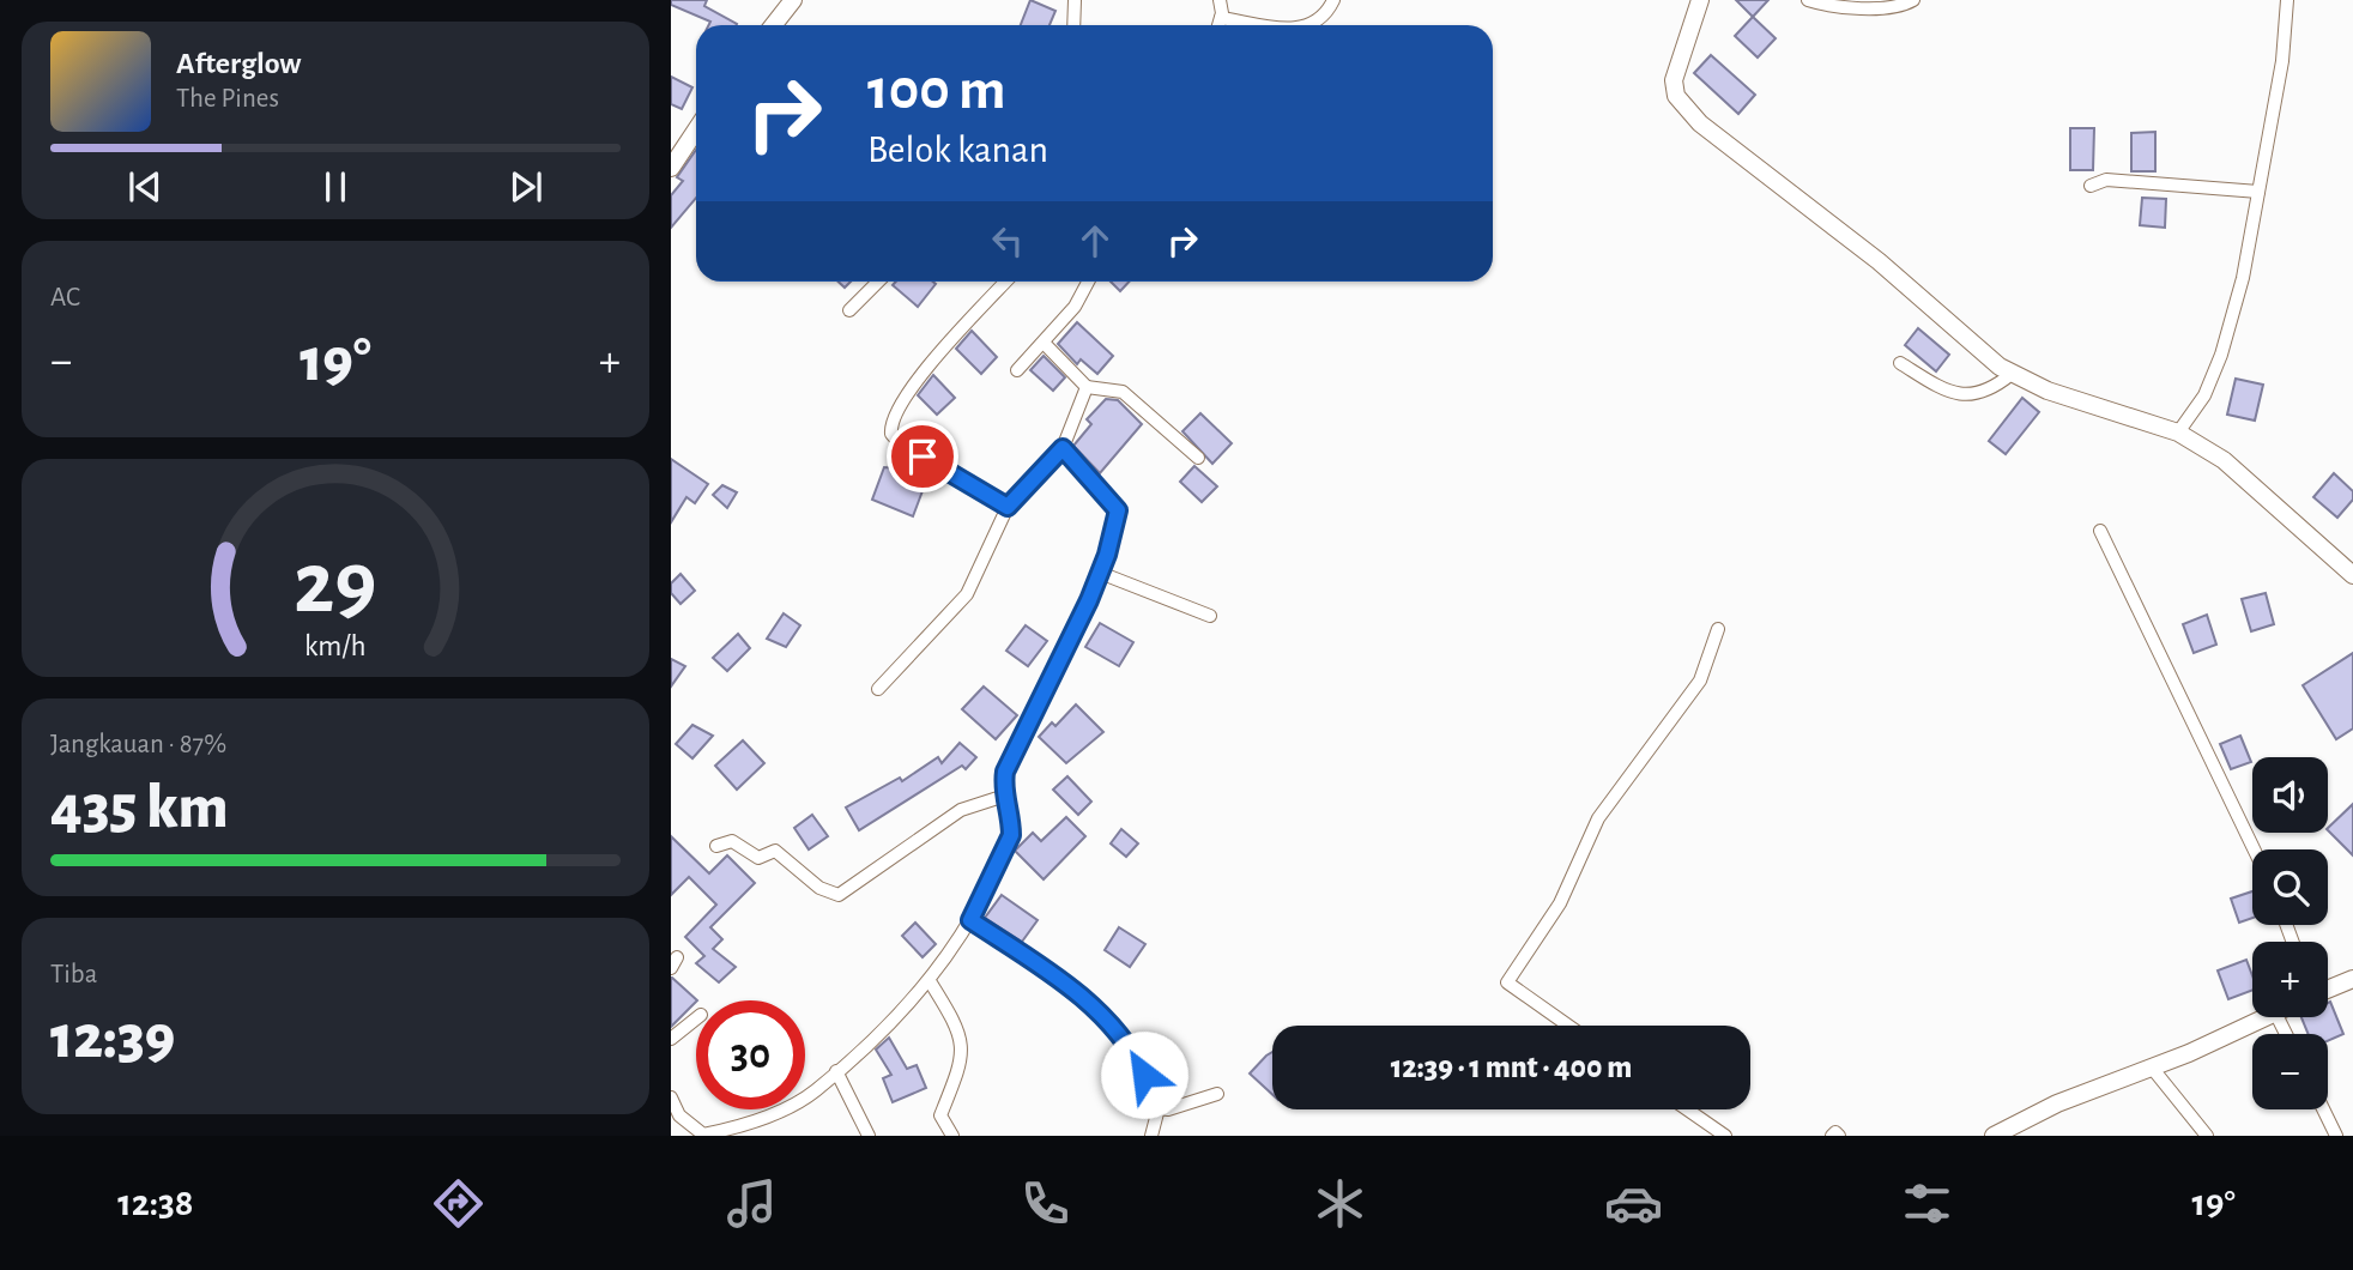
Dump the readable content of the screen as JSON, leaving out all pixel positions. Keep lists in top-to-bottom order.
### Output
{
  "page": {
    "turn": ["100 m", "Belok kanan"],
    "song": ["Afterglow", "The Pines"],
    "tile": [
      "AC",
      ["Jangkauan · 87%", "435 km"],
      ["Tiba", "12:39"]
    ],
    "heat": ["−", "19°", "+"],
    "map_buttons": ["+", "−"],
    "limit": "30",
    "trip": "12:39 · 1 mnt · 400 m",
    "tabs": ["12:38", "19°"],
    "gauge": ["29", "km/h"]
  }
}
